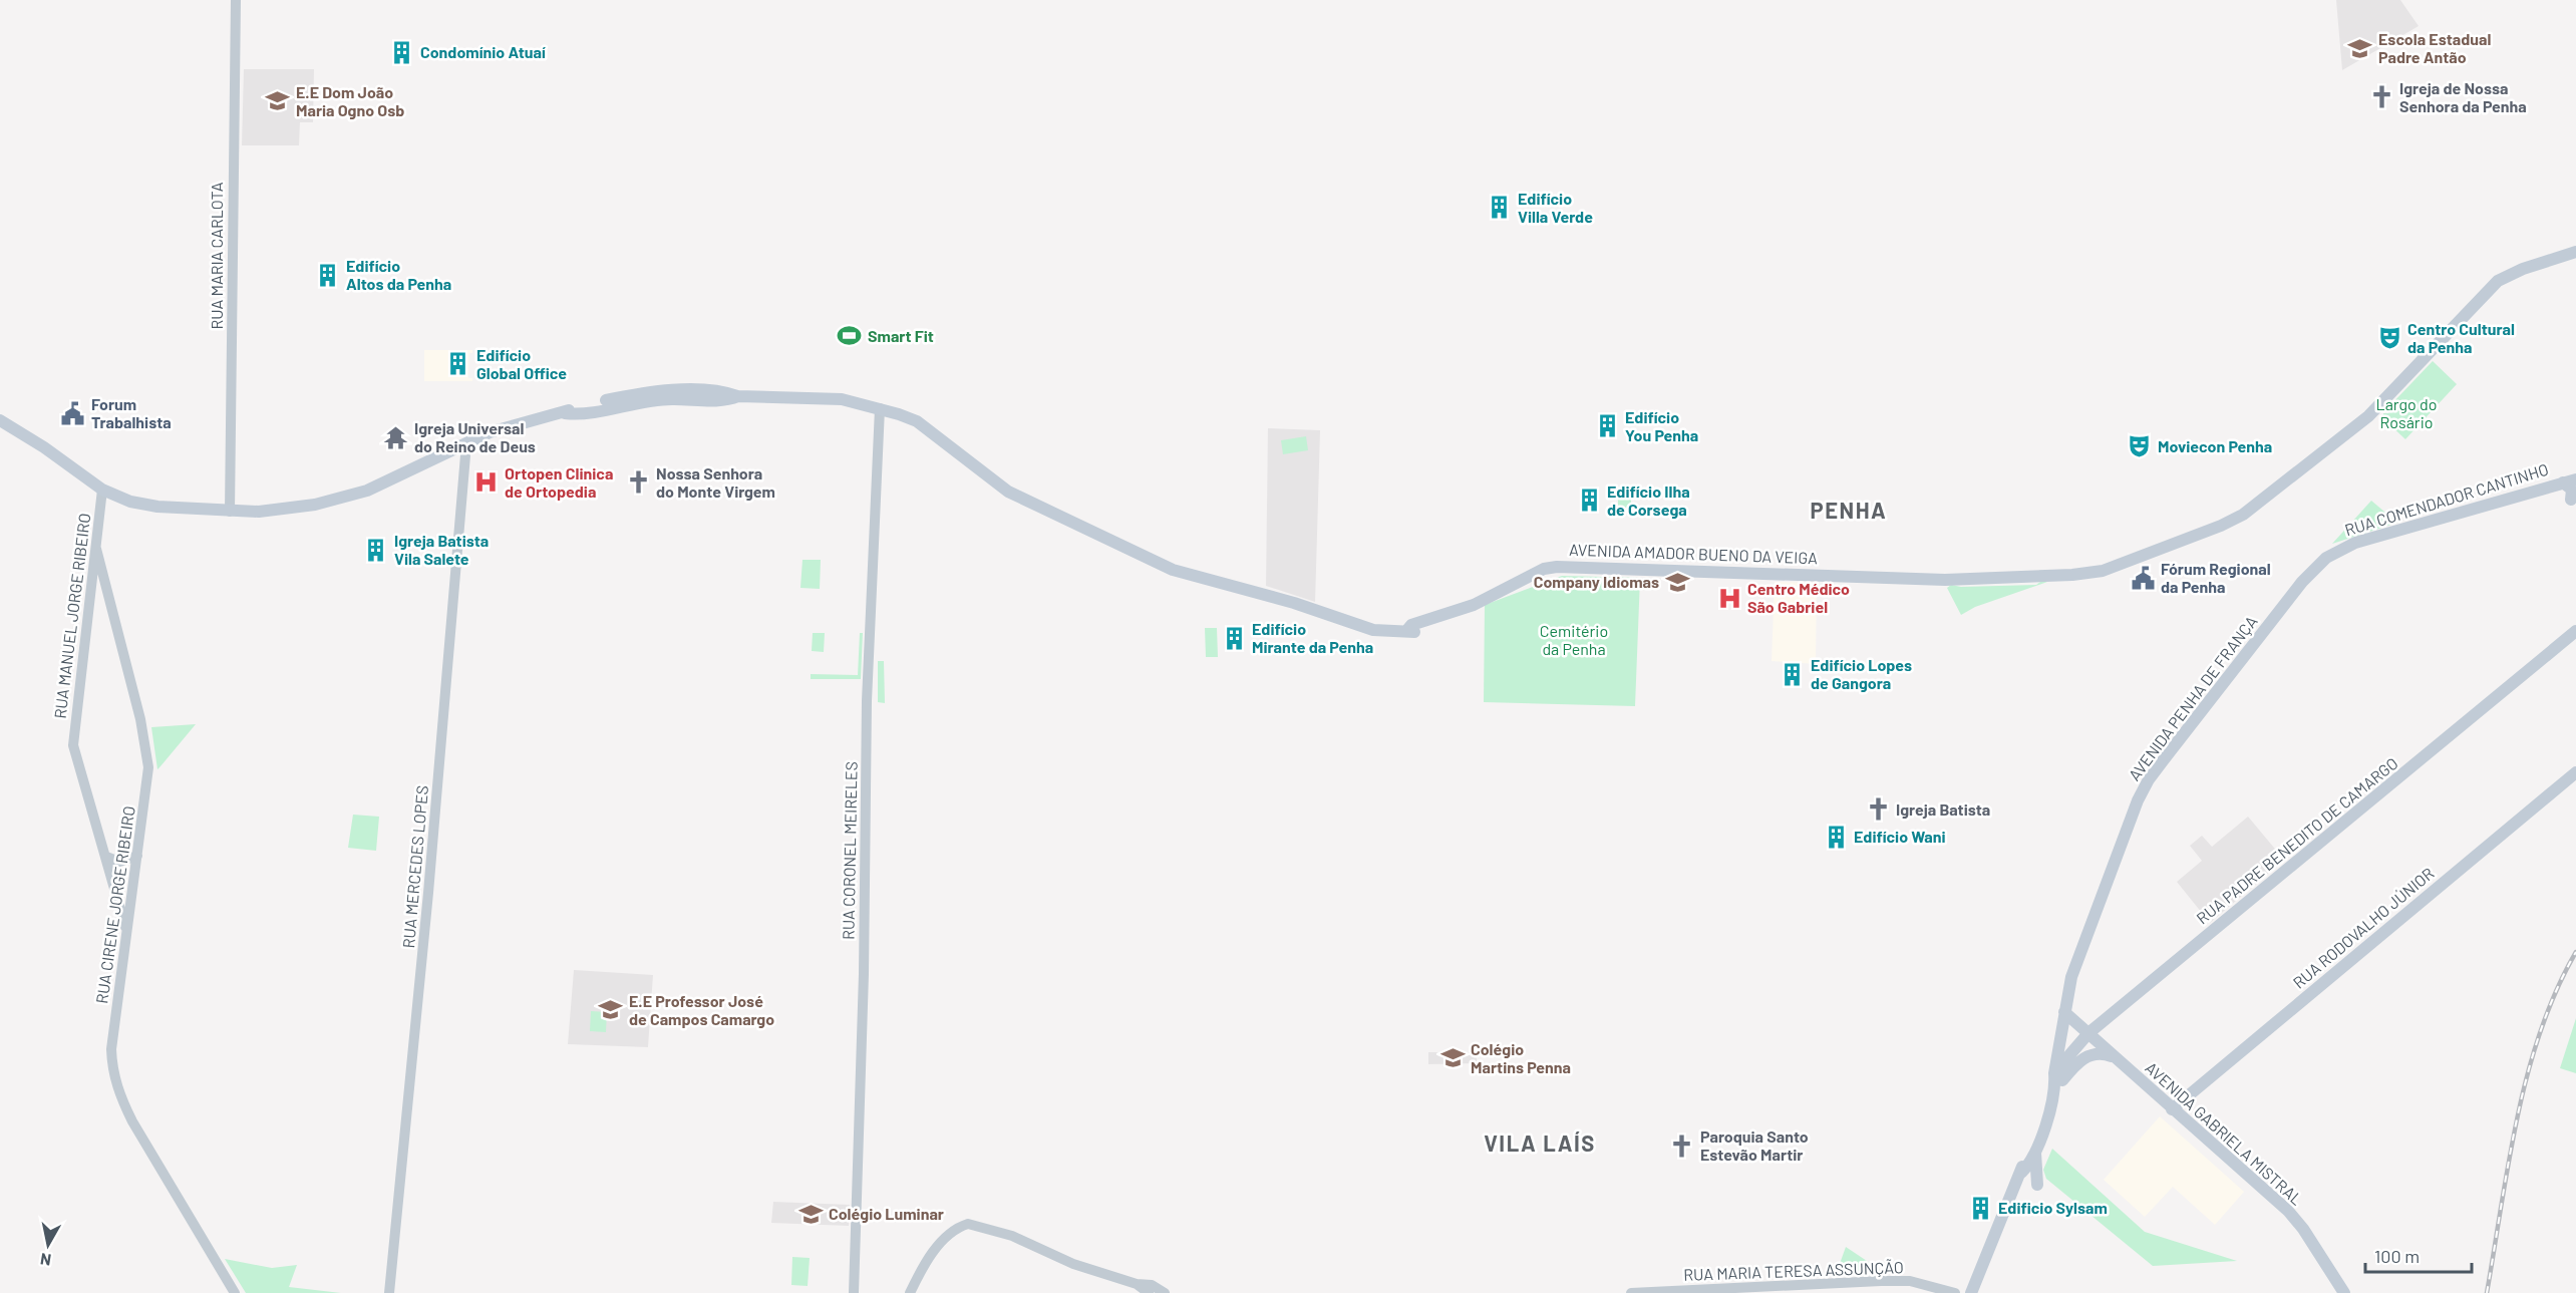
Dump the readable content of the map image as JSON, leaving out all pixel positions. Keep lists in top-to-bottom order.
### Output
{
  "streets": {
    "main road": [
      "RUA COMENDADOR CANTINHO",
      "AVENIDA AMADOR BUENO DA VEIGA",
      "AVENIDA PENHA DE FRANÇA",
      "RUA PADRE BENEDITO DE CAMARGO",
      "RUA RODOVALHO JÚNIOR",
      "AVENIDA GABRIELA MISTRAL"
    ],
    "street": [
      "RUA MARIA CARLOTA",
      "RUA MANUEL JORGE RIBEIRO",
      "RUA CORONEL MEIRELES",
      "RUA MERCEDES LOPES",
      "RUA CIRENE JORGE RIBEIRO",
      "RUA MARIA TERESA ASSUNÇÃO"
    ]
  },
  "crossings": [
    ["RUA MARIA CARLOTA", "AVENIDA AMADOR BUENO DA VEIGA"],
    ["RUA COMENDADOR CANTINHO", "AVENIDA PENHA DE FRANÇA"],
    ["AVENIDA AMADOR BUENO DA VEIGA", "RUA MANUEL JORGE RIBEIRO"],
    ["AVENIDA AMADOR BUENO DA VEIGA", "RUA CORONEL MEIRELES"],
    ["AVENIDA AMADOR BUENO DA VEIGA", "RUA MERCEDES LOPES"],
    ["RUA MANUEL JORGE RIBEIRO", "RUA CIRENE JORGE RIBEIRO"],
    ["AVENIDA PENHA DE FRANÇA", "RUA PADRE BENEDITO DE CAMARGO"],
    ["AVENIDA PENHA DE FRANÇA", "AVENIDA GABRIELA MISTRAL"],
    ["RUA PADRE BENEDITO DE CAMARGO", "AVENIDA GABRIELA MISTRAL"],
    ["RUA RODOVALHO JÚNIOR", "AVENIDA GABRIELA MISTRAL"]
  ],
  "districts": ["PENHA", "VILA LAÍS"],
  "parks": ["Largo do Rosário", "Cemitério da Penha"],
  "places": {
    "school or university": [
      "Escola Estadual Padre Antão",
      "E.E Dom João Maria Ogno Osb",
      "Company Idiomas",
      "E.E Professor José de Campos Camargo",
      "Colégio Martins Penna",
      "Colégio Luminar"
    ],
    "building": [
      "Condomínio Atuaí",
      "Edifício Villa Verde",
      "Edifício Altos da Penha",
      "Edifício Global Office",
      "Edifício You Penha",
      "Edifício Ilha de Corsega",
      "Igreja Batista Vila Salete",
      "Edifício Mirante da Penha",
      "Edifício Lopes de Gangora",
      "Edifício Wani",
      "Edificio Sylsam"
    ],
    "church": [
      "Igreja de Nossa Senhora da Penha",
      "Nossa Senhora do Monte Virgem",
      "Igreja Batista",
      "Paroquia Santo Estevão Martir"
    ],
    "sports": ["Smart Fit"],
    "theatre": ["Centro Cultural da Penha", "Moviecon Penha"],
    "public building": ["Forum Trabalhista", "Fórum Regional da Penha"],
    "temple": ["Igreja Universal do Reino de Deus"],
    "hospital": ["Ortopen Clinica de Ortopedia", "Centro Médico São Gabriel"]
  },
  "scale_bar": "100 m",
  "north": "bottom"
}
